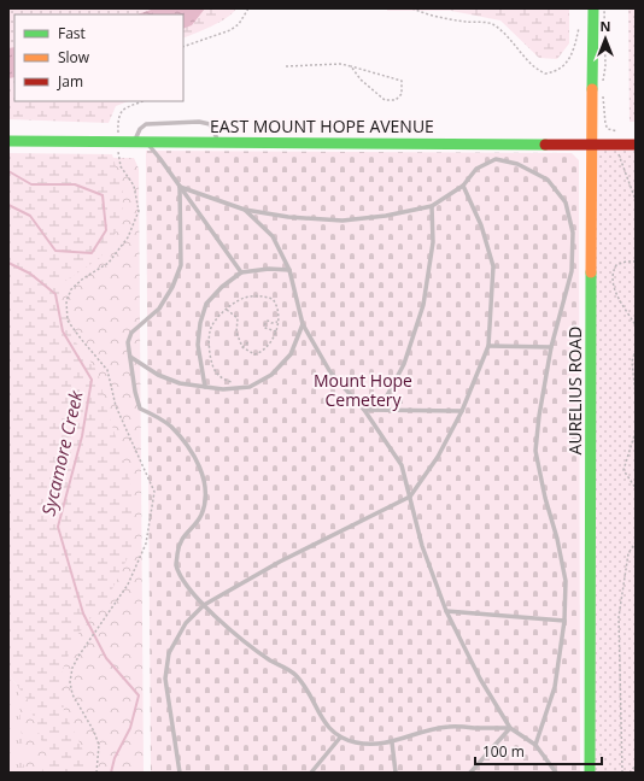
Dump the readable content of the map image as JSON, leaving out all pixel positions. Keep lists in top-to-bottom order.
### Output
{
  "streets": {
    "street": ["EAST MOUNT HOPE AVENUE", "AURELIUS ROAD"]
  },
  "crossings": [
    ["EAST MOUNT HOPE AVENUE", "AURELIUS ROAD"]
  ],
  "water": ["Sycamore Creek"],
  "parks": ["Mount Hope Cemetery"],
  "legend": ["Fast", "Slow", "Jam"],
  "scale_bar": "100 m",
  "north": "top"
}
